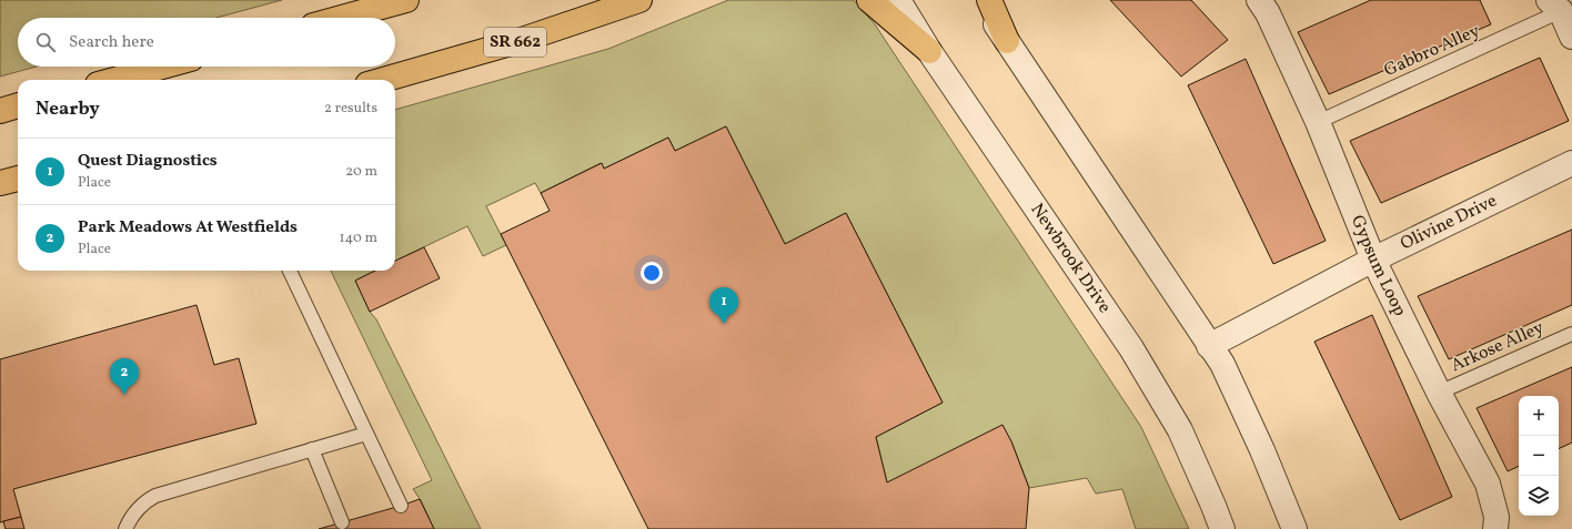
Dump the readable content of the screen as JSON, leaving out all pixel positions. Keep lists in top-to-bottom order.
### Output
{
  "streets": {
    "main road": ["SR 662"],
    "street": ["Olivine Drive", "Newbrook Drive", "Gypsum Loop"],
    "lane": ["Gabbro Alley", "Arkose Alley"]
  },
  "crossings": [
    ["Gabbro Alley", "Gypsum Loop"],
    ["Olivine Drive", "Gypsum Loop"],
    ["Gypsum Loop", "Arkose Alley"]
  ],
  "page": {
    "search": "Search here",
    "heading": ["Nearby", "2 results"],
    "list": [
      {
        "mark": "1",
        "name": "Quest Diagnostics",
        "note": "Place",
        "value": "20 m"
      },
      {
        "mark": "2",
        "name": "Park Meadows At Westfields",
        "note": "Place",
        "value": "140 m"
      }
    ],
    "pins": ["1", "2"],
    "map_buttons": ["+", "−"]
  }
}
